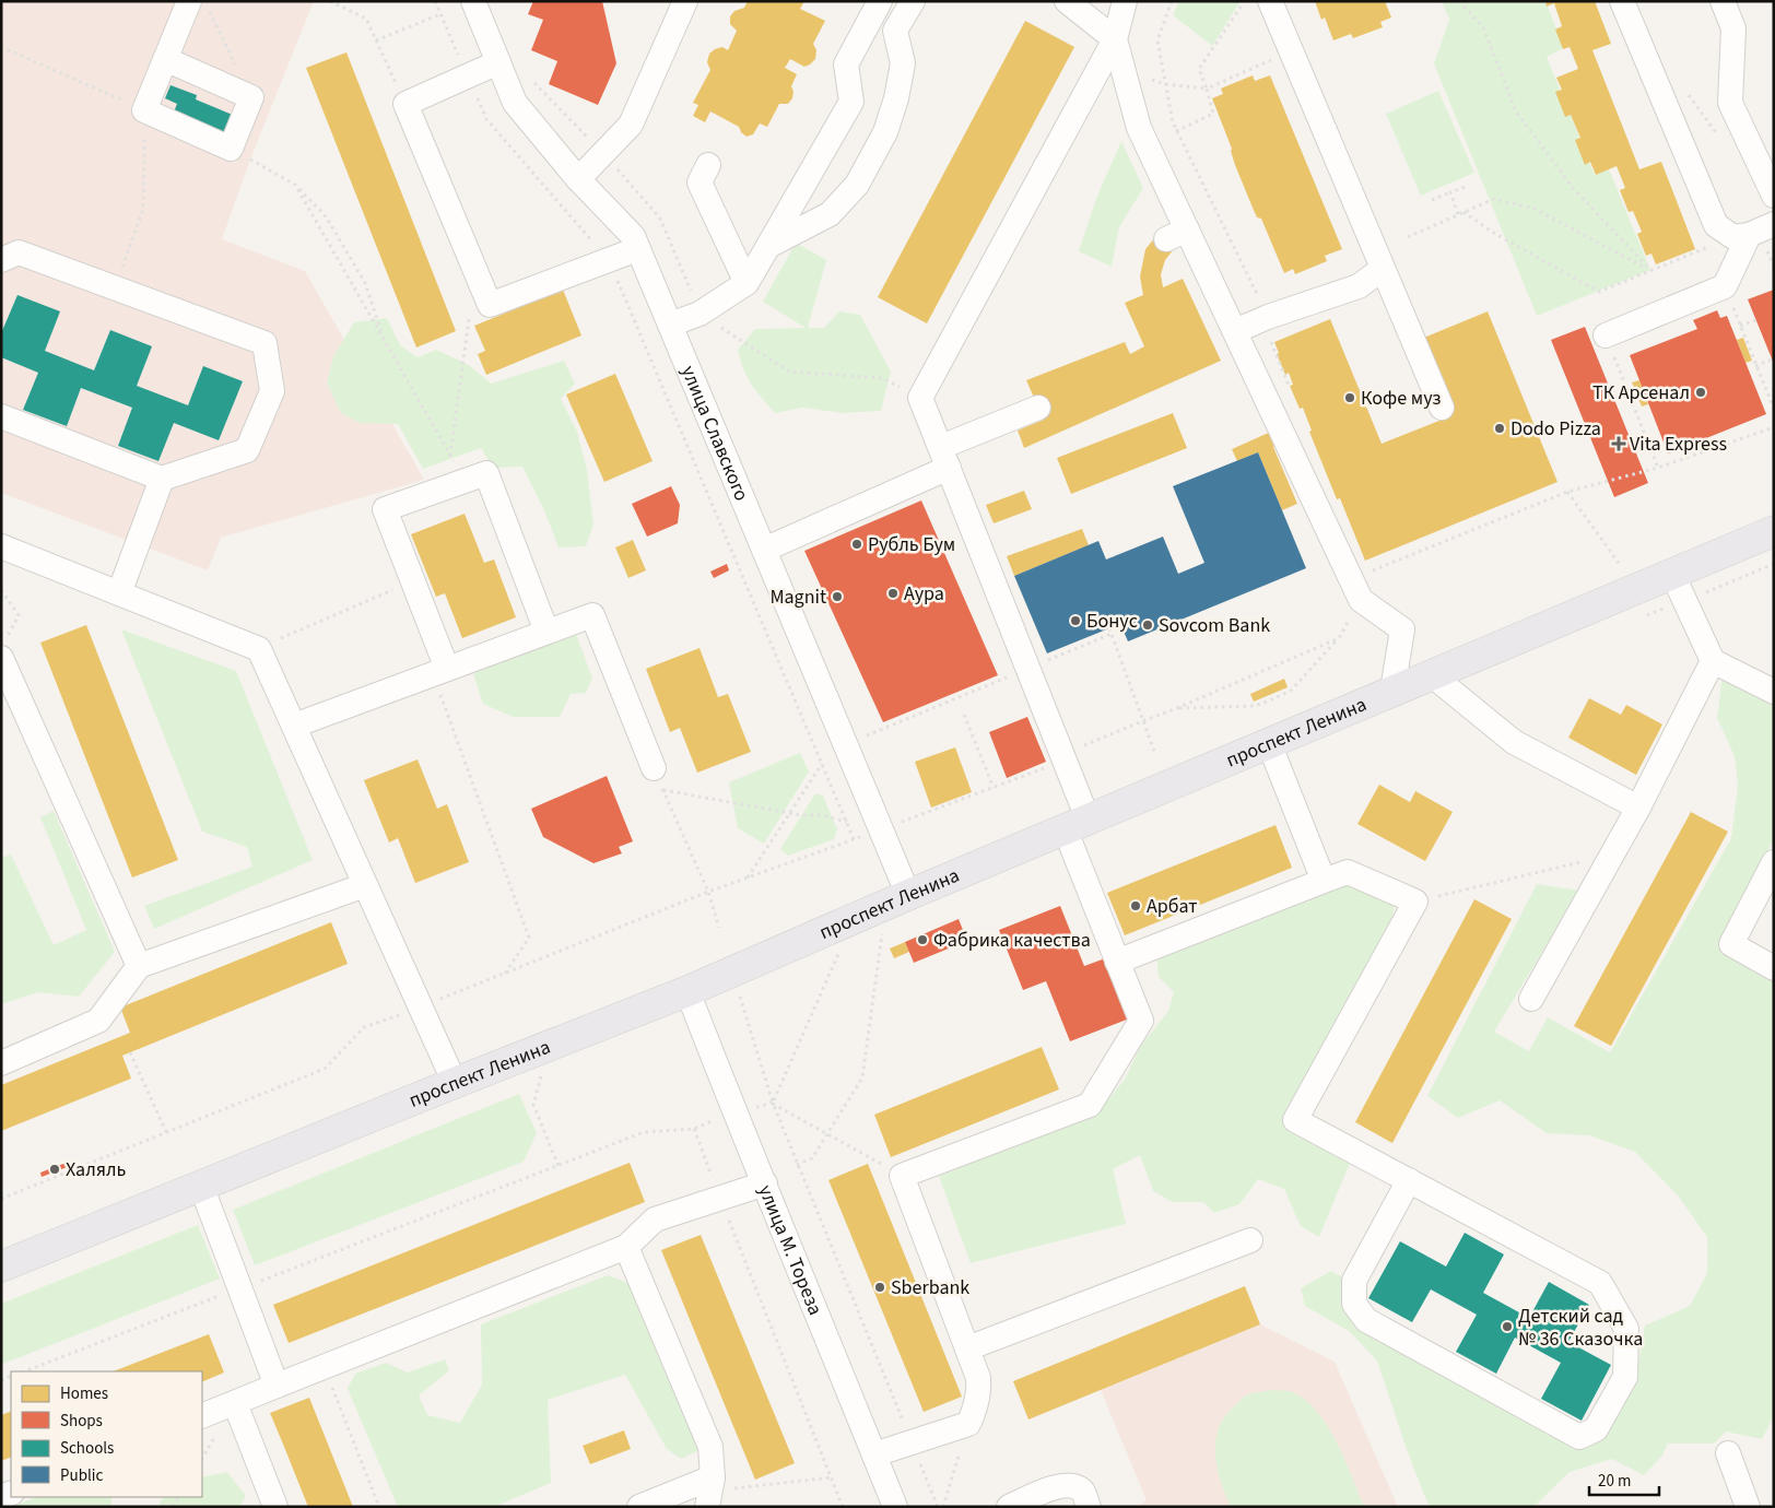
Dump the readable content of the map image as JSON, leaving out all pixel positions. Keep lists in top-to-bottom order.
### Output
{
  "streets": {
    "main road": ["проспект Ленина"],
    "street": ["улица Славского", "улица М. Тореза"]
  },
  "crossings": [
    ["улица Славского", "проспект Ленина"],
    ["проспект Ленина", "улица М. Тореза"]
  ],
  "places": {
    "other": [
      "ТК Арсенал",
      "Кофе муз",
      "Dodo Pizza",
      "Рубль Бум",
      "Аура",
      "Magnit",
      "Бонус",
      "Sovcom Bank",
      "Арбат",
      "Фабрика качества",
      "Халяль",
      "Sberbank",
      "Детский сад № 36 Сказочка"
    ],
    "health": ["Vita Express"]
  },
  "legend": [
    "Homes",
    "Shops",
    "Schools",
    "Public"
  ],
  "scale_bar": "20 m"
}
